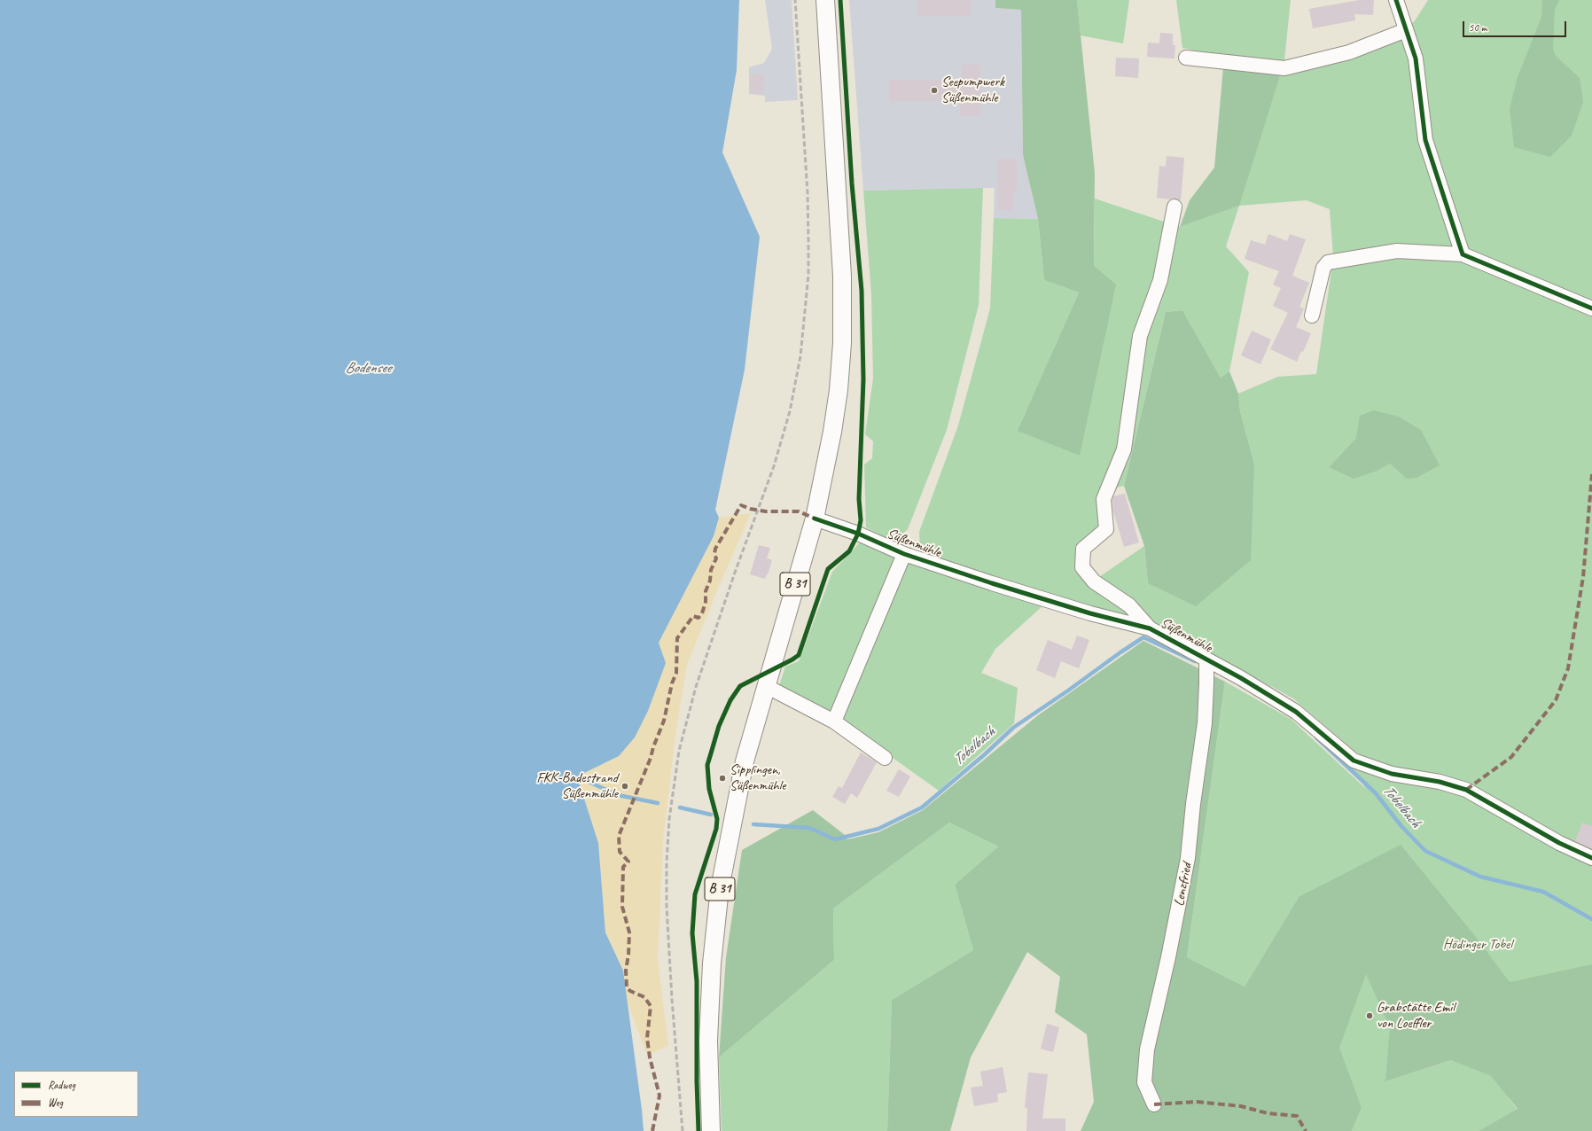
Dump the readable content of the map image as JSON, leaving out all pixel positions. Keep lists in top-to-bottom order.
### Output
{
  "streets": {
    "main road": ["B 31"],
    "street": ["Süßenmühle", "Lenzfried"]
  },
  "crossings": [
    ["Süßenmühle", "B 31"],
    ["Süßenmühle", "Lenzfried"]
  ],
  "water": ["Bodensee", "Tobelbach"],
  "parks": ["Hödinger Tobel"],
  "places": [
    "Seepumpwerk Süßenmühle",
    "Sipplingen, Süßenmühle",
    "FKK-Badestrand Süßenmühle",
    "Grabstätte Emil von Loeffler"
  ],
  "legend": ["Radweg", "Weg"],
  "scale_bar": "50 m"
}
